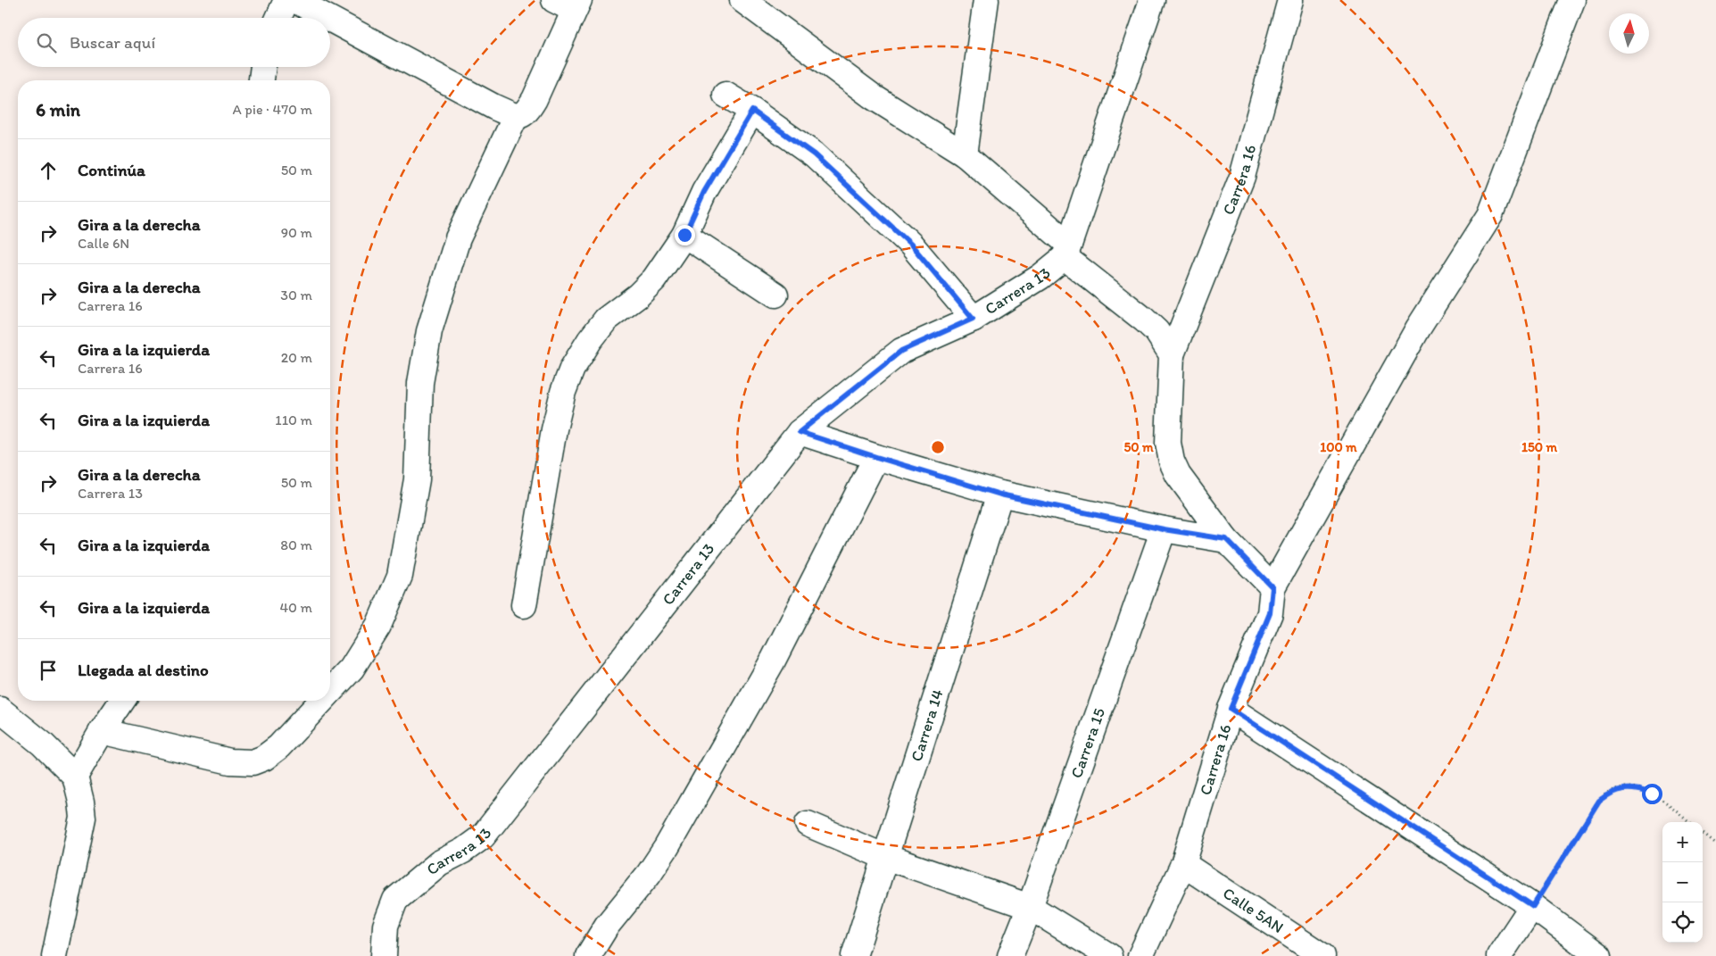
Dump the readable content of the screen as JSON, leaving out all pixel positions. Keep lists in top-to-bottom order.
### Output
{
  "streets": {
    "street": [
      "Carrera 16",
      "Carrera 13",
      "Carrera 14",
      "Carrera 15",
      "Calle 5AN"
    ]
  },
  "crossings": [
    ["Carrera 16", "Calle 5AN"]
  ],
  "north": "top",
  "page": {
    "search": "Buscar aquí",
    "heading": ["6 min", "A pie · 470 m"],
    "list": [
      ["Continúa", "50 m"],
      ["Gira a la derecha", "Calle 6N", "90 m"],
      ["Gira a la derecha", "Carrera 16", "30 m"],
      ["Gira a la izquierda", "Carrera 16", "20 m"],
      ["Gira a la izquierda", "110 m"],
      ["Gira a la derecha", "Carrera 13", "50 m"],
      ["Gira a la izquierda", "80 m"],
      ["Gira a la izquierda", "40 m"],
      "Llegada al destino"
    ],
    "map_buttons": ["+", "−"]
  },
  "rings": ["50 m", "100 m", "150 m"]
}
